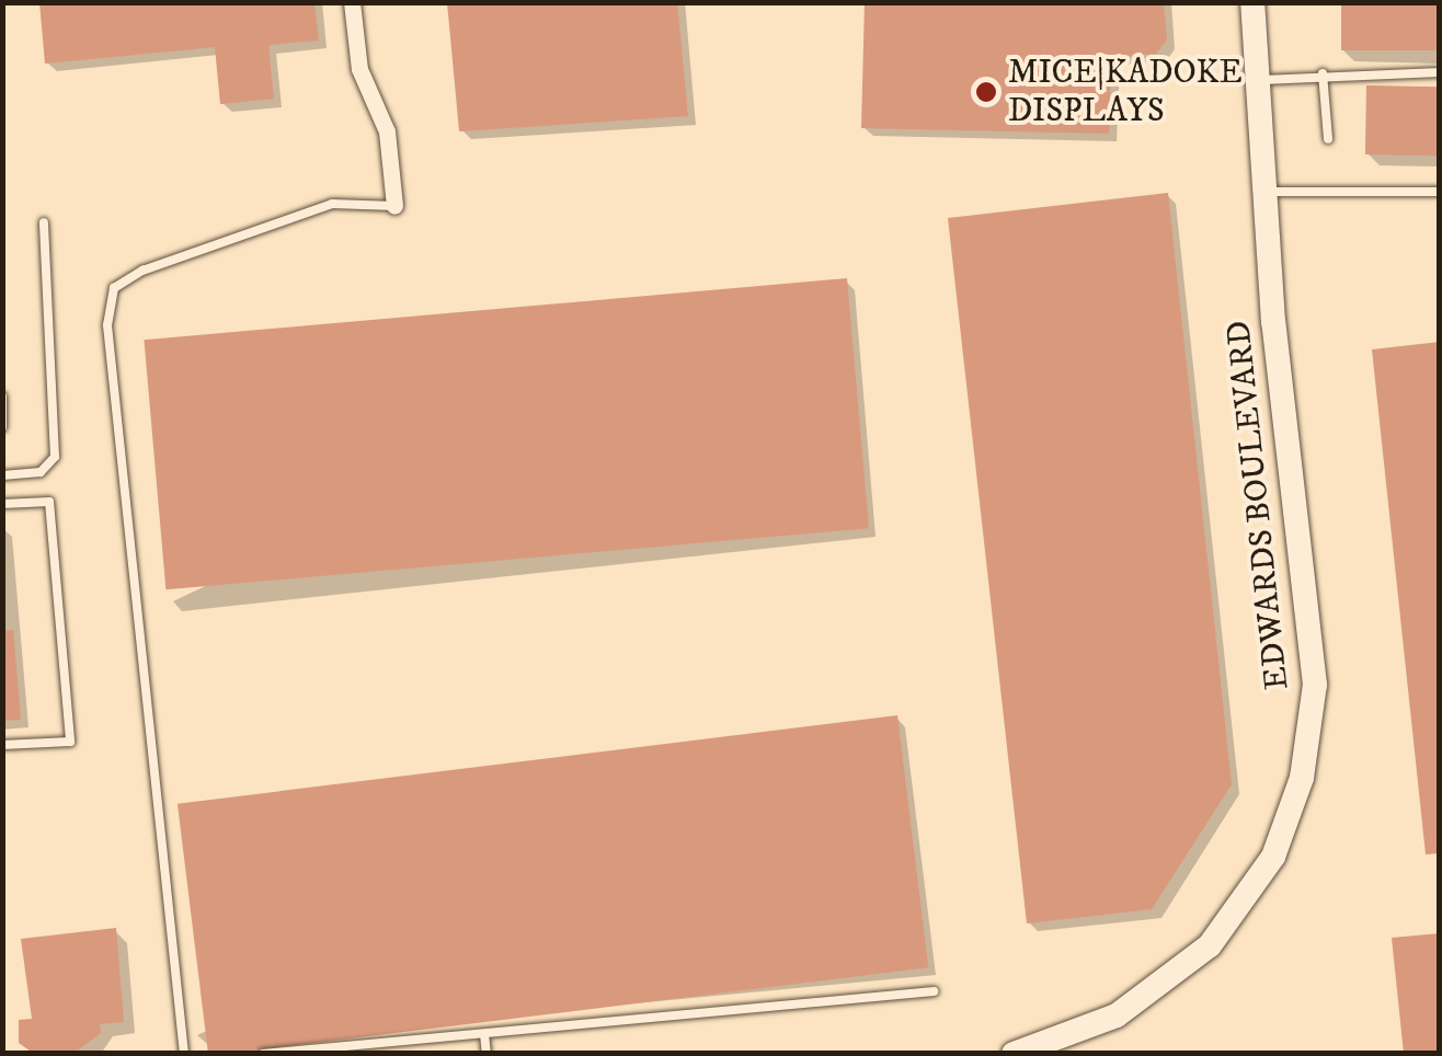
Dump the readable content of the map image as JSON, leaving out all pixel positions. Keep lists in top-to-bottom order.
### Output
{
  "streets": {
    "street": ["EDWARDS BOULEVARD"]
  },
  "places": ["MICE|KADOKE DISPLAYS"]
}
